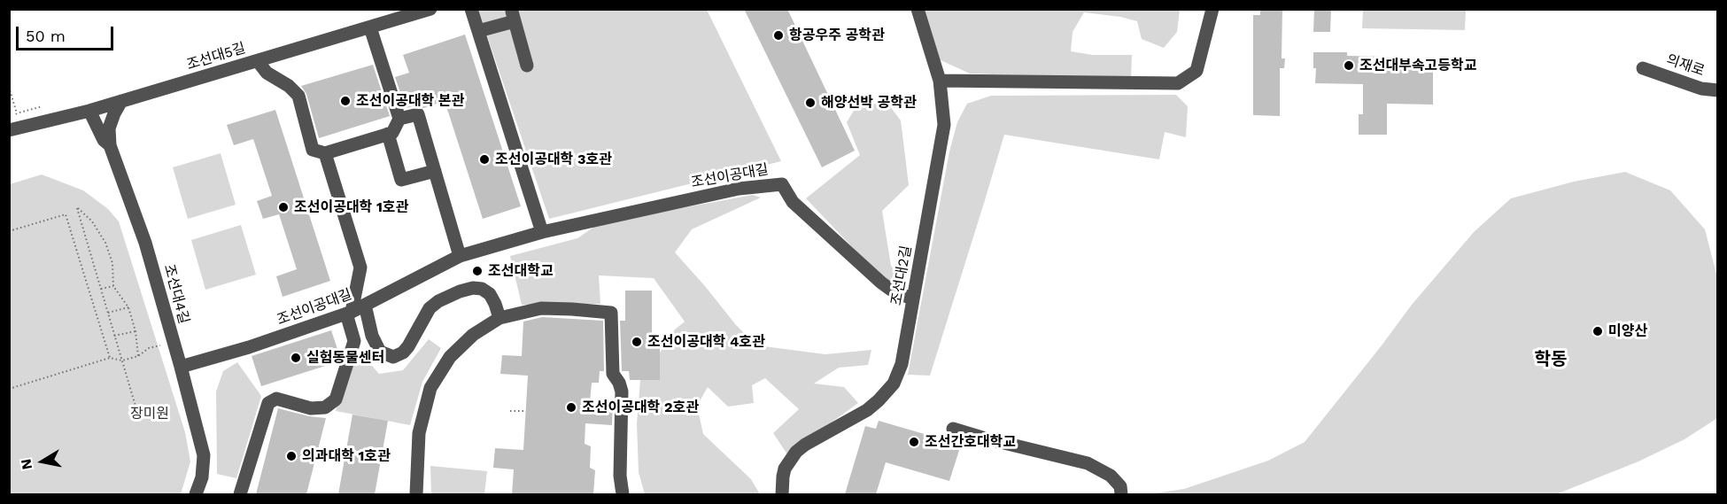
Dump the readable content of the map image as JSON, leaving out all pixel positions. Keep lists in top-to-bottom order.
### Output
{
  "streets": {
    "street": [
      "조선대5길",
      "의재로",
      "조선이공대길",
      "조선대2길",
      "조선대4길"
    ]
  },
  "crossings": [
    ["조선대5길", "조선대4길"],
    ["조선이공대길", "조선대2길"],
    ["조선이공대길", "조선대4길"]
  ],
  "districts": ["학동"],
  "parks": ["장미원"],
  "places": [
    "항공우주 공학관",
    "조선대부속고등학교",
    "조선이공대학 본관",
    "해양선박 공학관",
    "조선이공대학 3호관",
    "조선이공대학 1호관",
    "조선대학교",
    "미양산",
    "조선이공대학 4호관",
    "실험동물센터",
    "조선이공대학 2호관",
    "조선간호대학교",
    "의과대학 1호관"
  ],
  "scale_bar": "50 m",
  "north": "left"
}
